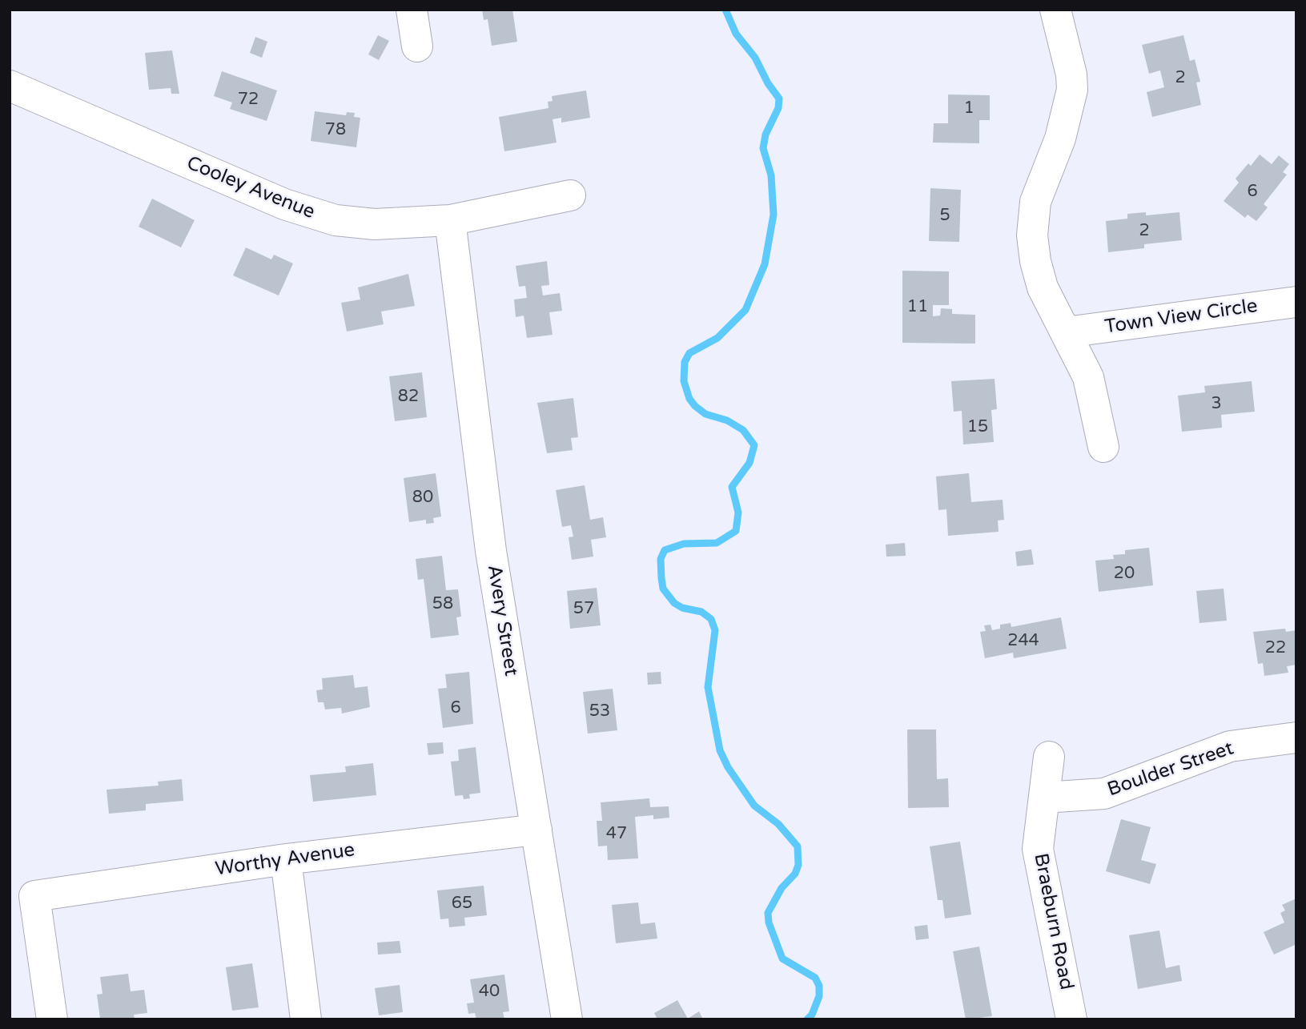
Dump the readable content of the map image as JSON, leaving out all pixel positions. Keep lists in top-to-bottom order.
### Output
{
  "streets": {
    "street": [
      "Cooley Avenue",
      "Town View Circle",
      "Avery Street",
      "Boulder Street",
      "Worthy Avenue",
      "Braeburn Road"
    ]
  },
  "crossings": [
    ["Cooley Avenue", "Avery Street"],
    ["Avery Street", "Worthy Avenue"],
    ["Boulder Street", "Braeburn Road"]
  ],
  "house_numbers": [
    "2",
    "72",
    "1",
    "78",
    "6",
    "5",
    "2",
    "11",
    "82",
    "3",
    "15",
    "80",
    "20",
    "58",
    "57",
    "244",
    "22",
    "6",
    "53",
    "47",
    "65",
    "40"
  ]
}
